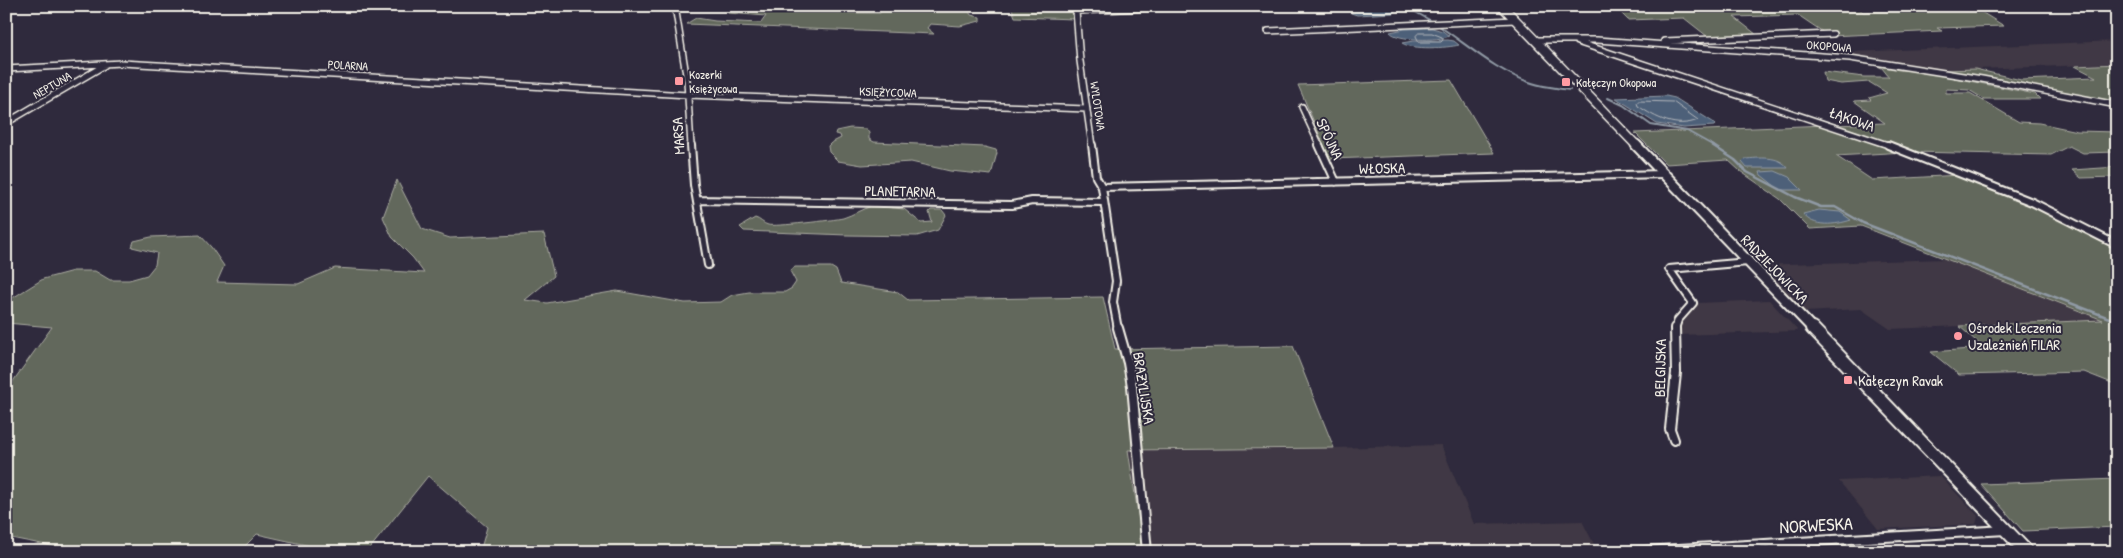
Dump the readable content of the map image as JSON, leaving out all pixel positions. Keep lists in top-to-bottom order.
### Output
{
  "streets": {
    "main road": ["RADZIEJOWICKA"],
    "street": [
      "OKOPOWA",
      "POLARNA",
      "NEPTUNA",
      "KSIĘŻYCOWA",
      "WYLOTOWA",
      "ŁĄKOWA",
      "MARSA",
      "SPÓJNA",
      "WŁOSKA",
      "PLANETARNA",
      "BELGIJSKA",
      "BRAZYLIJSKA",
      "NORWESKA"
    ]
  },
  "crossings": [
    ["OKOPOWA", "ŁĄKOWA"],
    ["OKOPOWA", "RADZIEJOWICKA"],
    ["POLARNA", "NEPTUNA"],
    ["POLARNA", "KSIĘŻYCOWA"],
    ["POLARNA", "MARSA"],
    ["KSIĘŻYCOWA", "WYLOTOWA"],
    ["KSIĘŻYCOWA", "MARSA"],
    ["WYLOTOWA", "WŁOSKA"],
    ["WYLOTOWA", "PLANETARNA"],
    ["WYLOTOWA", "BRAZYLIJSKA"],
    ["MARSA", "PLANETARNA"],
    ["SPÓJNA", "WŁOSKA"],
    ["WŁOSKA", "RADZIEJOWICKA"],
    ["PLANETARNA", "BRAZYLIJSKA"],
    ["RADZIEJOWICKA", "BELGIJSKA"],
    ["RADZIEJOWICKA", "NORWESKA"]
  ],
  "places": {
    "transit": ["Kozerki Księżycowa", "Kałęczyn Okopowa", "Kałęczyn Ravak"],
    "other": ["Ośrodek Leczenia Uzależnień FILAR"]
  }
}
